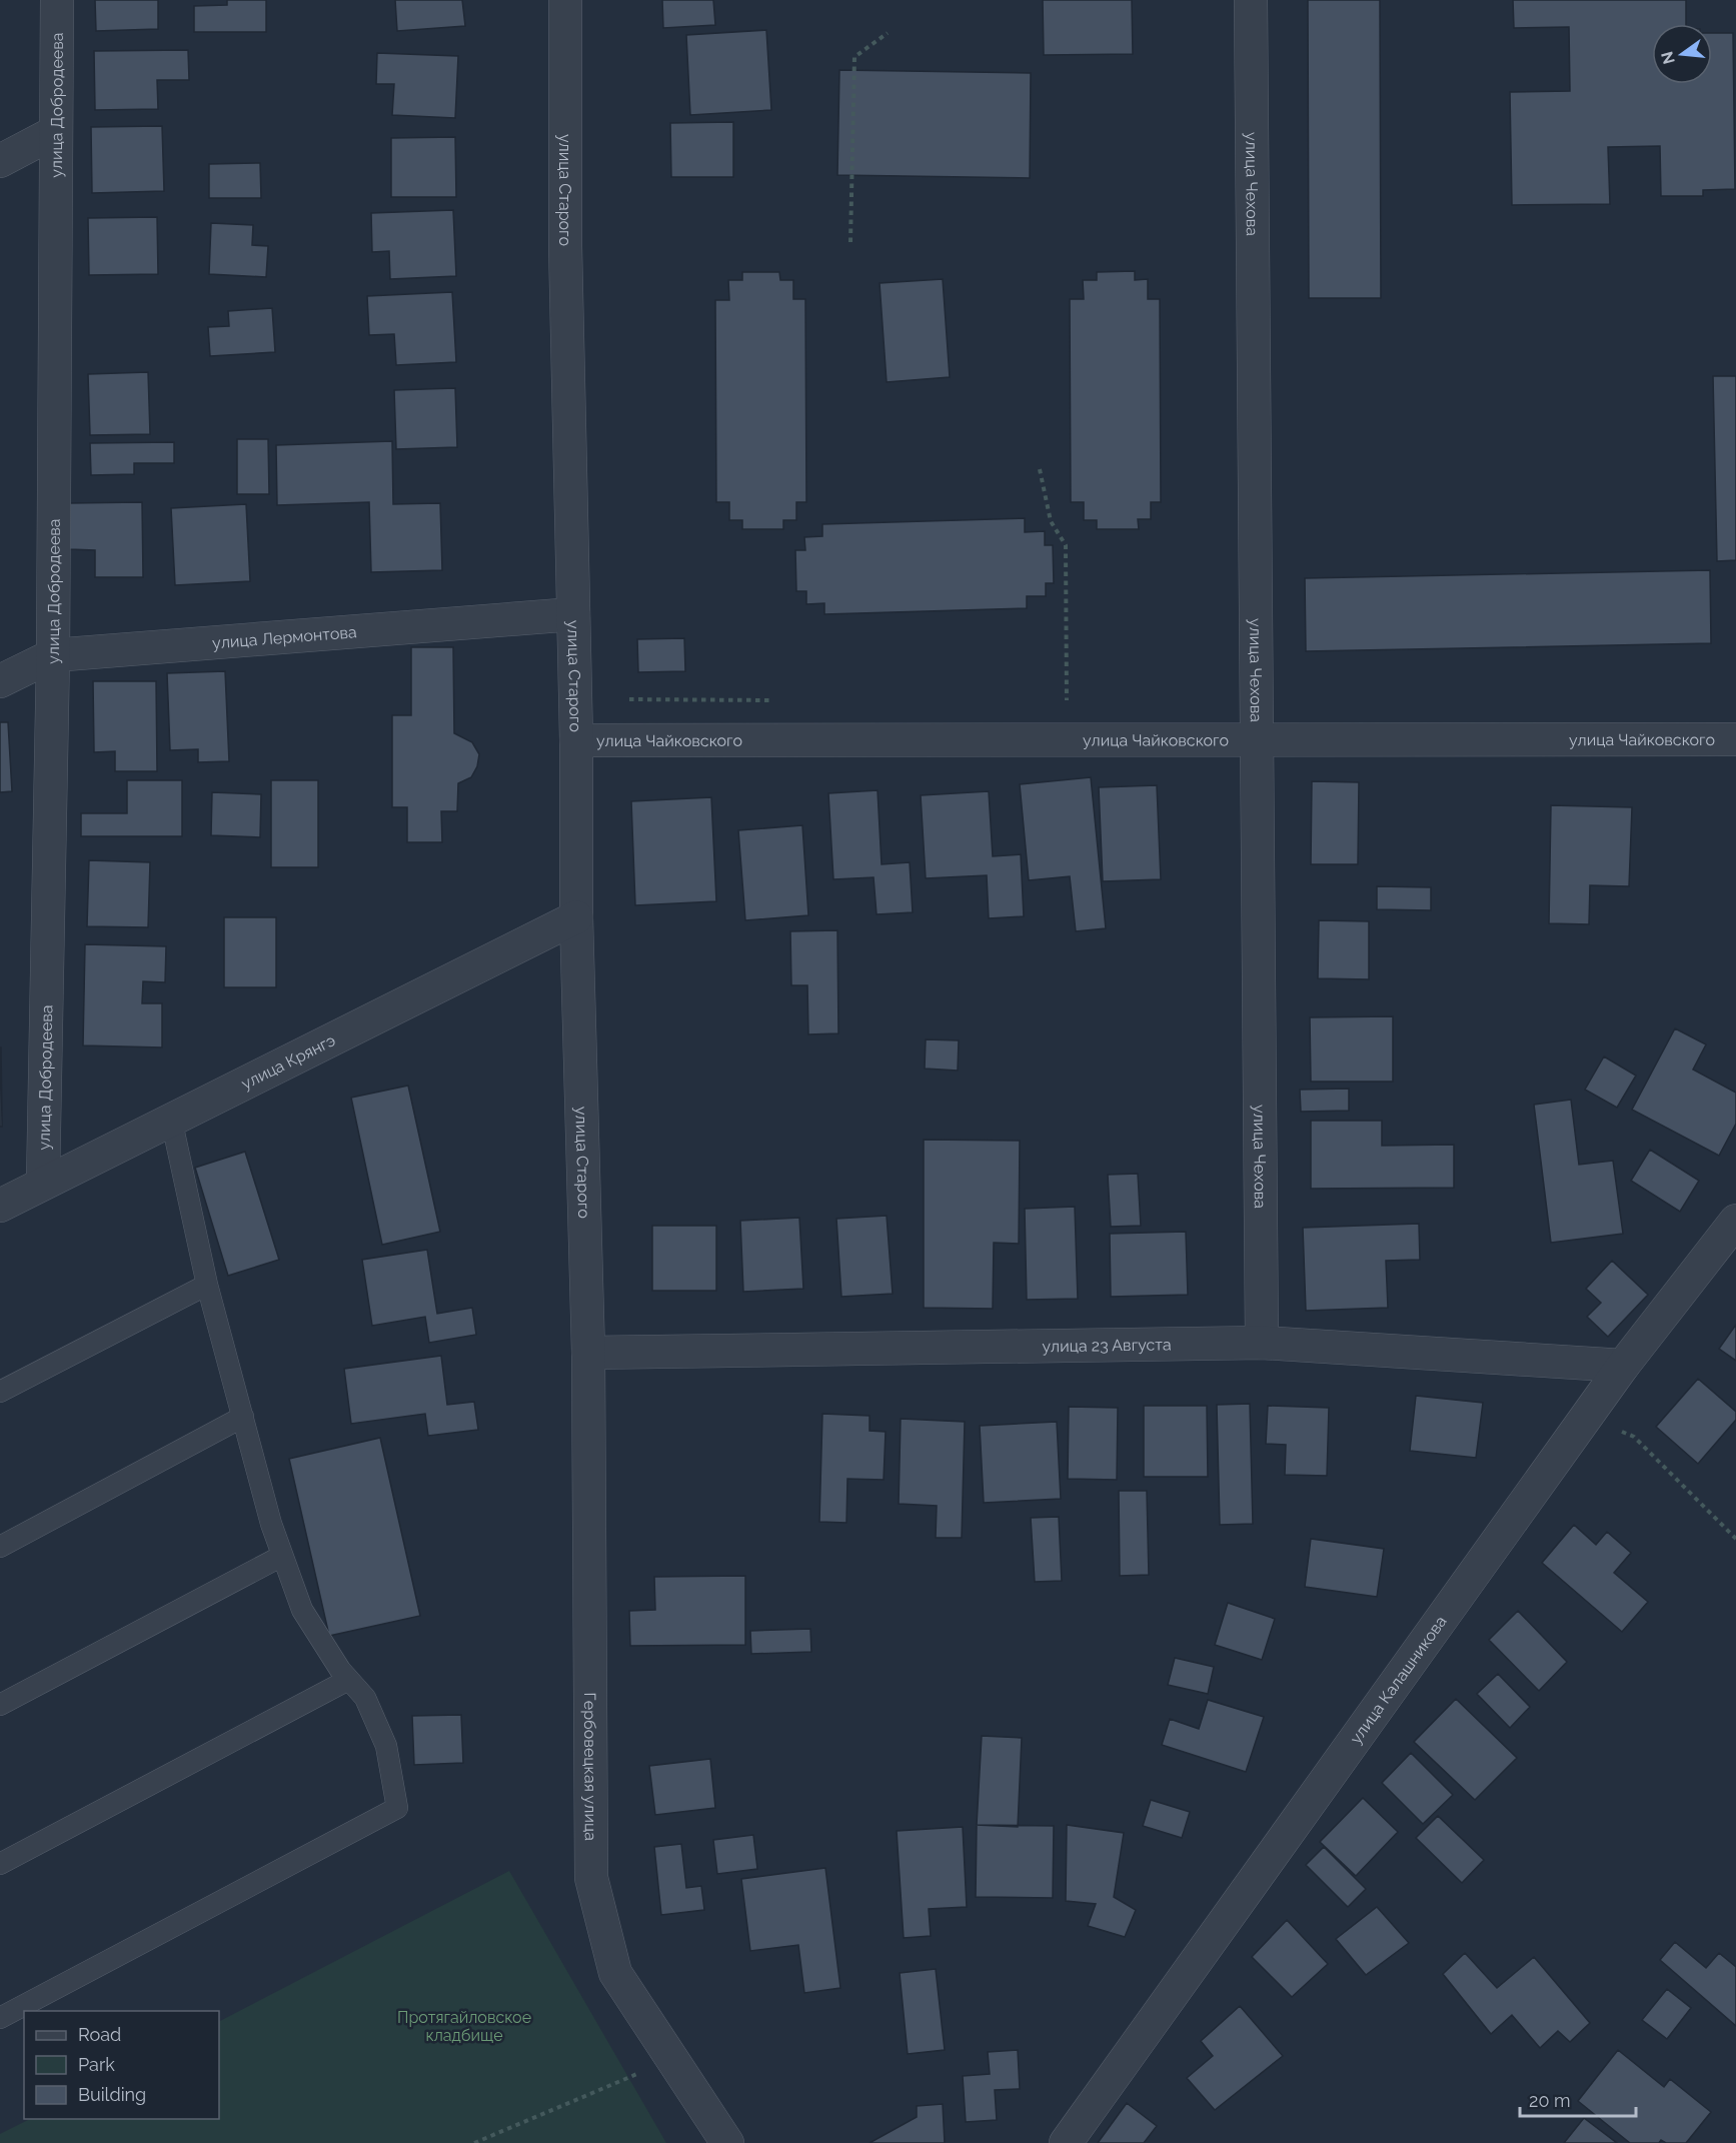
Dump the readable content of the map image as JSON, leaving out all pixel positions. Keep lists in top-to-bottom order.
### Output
{
  "streets": {
    "street": [
      "улица Добродеева",
      "улица Чехова",
      "улица Старого",
      "улица Лермонтова",
      "улица Чайковского",
      "улица Крянгэ",
      "улица 23 Августа",
      "улица Калашникова",
      "Гербовецкая улица"
    ]
  },
  "crossings": [
    ["улица Добродеева", "улица Лермонтова"],
    ["улица Добродеева", "улица Крянгэ"],
    ["улица Чехова", "улица Чайковского"],
    ["улица Чехова", "улица 23 Августа"],
    ["улица Старого", "улица Лермонтова"],
    ["улица Старого", "улица Чайковского"],
    ["улица Старого", "улица Крянгэ"],
    ["улица Старого", "улица 23 Августа"],
    ["улица Старого", "Гербовецкая улица"],
    ["улица 23 Августа", "улица Калашникова"],
    ["улица 23 Августа", "Гербовецкая улица"]
  ],
  "parks": ["Протягайловское кладбище"],
  "legend": ["Road", "Park", "Building"],
  "scale_bar": "20 m",
  "north": "left"
}
